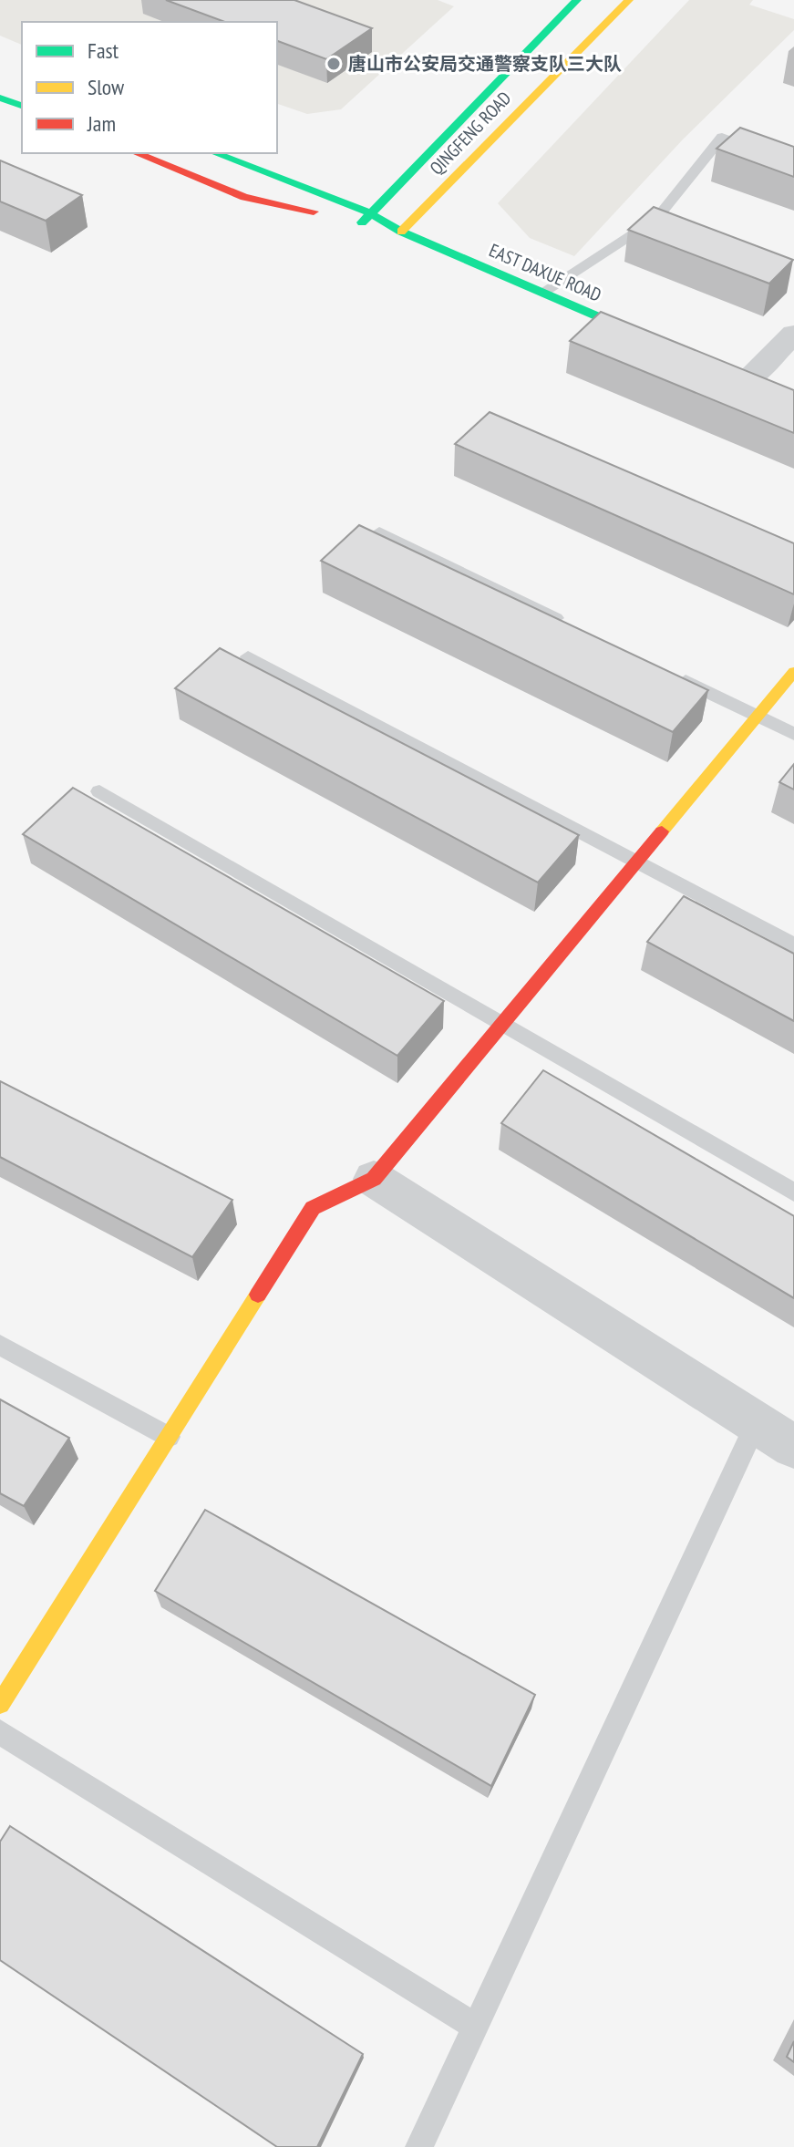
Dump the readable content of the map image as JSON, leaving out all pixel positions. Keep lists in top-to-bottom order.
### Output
{
  "streets": {
    "main road": ["QINGFENG ROAD", "EAST DAXUE ROAD"]
  },
  "crossings": [
    ["QINGFENG ROAD", "EAST DAXUE ROAD"]
  ],
  "places": ["唐山市公安局交通警察支队三大队"],
  "legend": ["Fast", "Slow", "Jam"]
}
